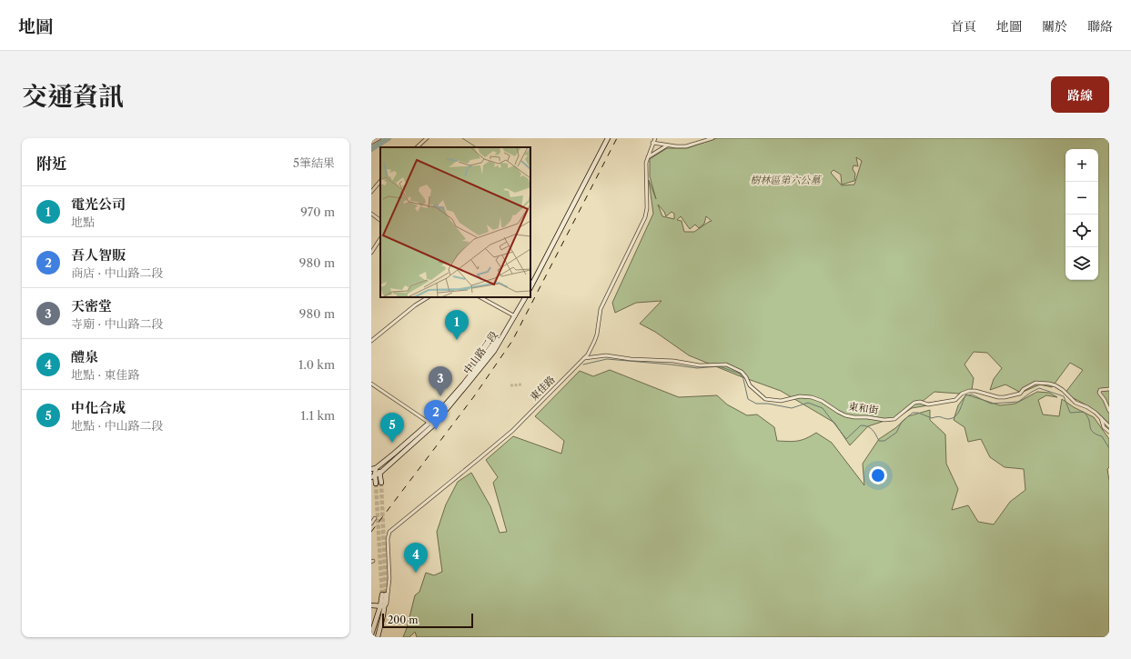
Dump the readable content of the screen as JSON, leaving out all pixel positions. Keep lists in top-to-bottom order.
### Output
{
  "streets": {
    "main road": ["中山路二段"],
    "street": ["東佳路", "東和街"]
  },
  "crossings": [
    ["東佳路", "東和街"]
  ],
  "parks": ["樹林區第六公墓"],
  "scale_bar": "200 m",
  "page": {
    "header": "地圖",
    "nav": [
      "首頁",
      "地圖",
      "關於",
      "聯絡"
    ],
    "title": "交通資訊",
    "buttons": "路線",
    "heading": ["附近", "5筆結果"],
    "map_buttons": ["+", "−"],
    "list": [
      {
        "mark": "1",
        "name": "電光公司",
        "note": "地點",
        "value": "970 m"
      },
      {
        "mark": "2",
        "name": "吾人智販",
        "note": "商店 · 中山路二段",
        "value": "980 m"
      },
      {
        "mark": "3",
        "name": "天密堂",
        "note": "寺廟 · 中山路二段",
        "value": "980 m"
      },
      {
        "mark": "4",
        "name": "醴泉",
        "note": "地點 · 東佳路",
        "value": "1.0 km"
      },
      {
        "mark": "5",
        "name": "中化合成",
        "note": "地點 · 中山路二段",
        "value": "1.1 km"
      }
    ],
    "pins": [
      "1",
      "3",
      "2",
      "5",
      "4"
    ],
    "scale": "200 m"
  }
}
